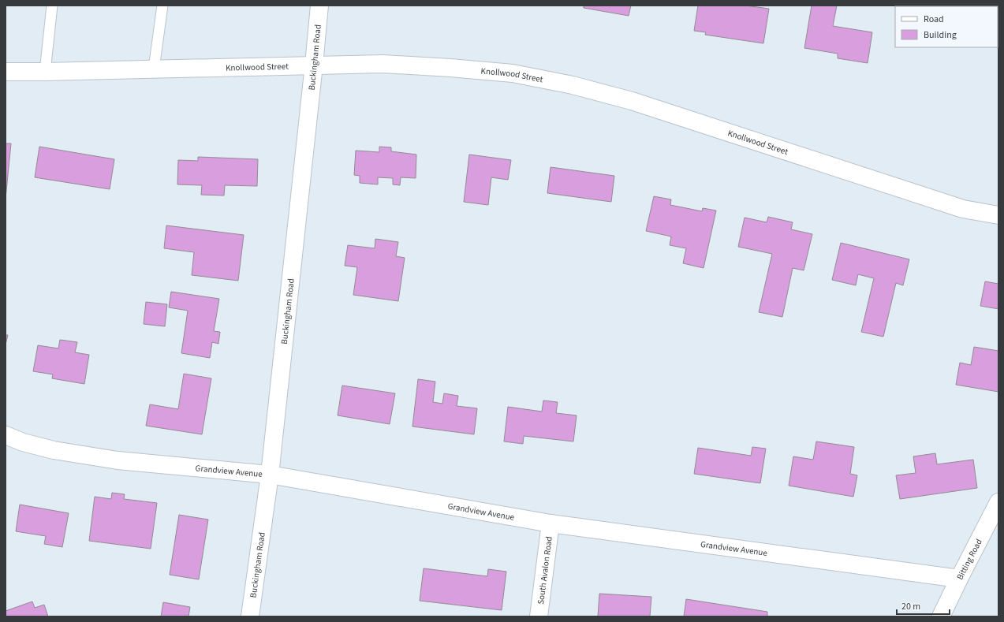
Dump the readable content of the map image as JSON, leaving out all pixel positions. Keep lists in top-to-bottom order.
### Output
{
  "streets": {
    "street": [
      "Buckingham Road",
      "Knollwood Street",
      "Grandview Avenue",
      "Bitting Road",
      "South Avalon Road"
    ]
  },
  "crossings": [
    ["Buckingham Road", "Knollwood Street"],
    ["Buckingham Road", "Grandview Avenue"],
    ["Grandview Avenue", "Bitting Road"],
    ["Grandview Avenue", "South Avalon Road"]
  ],
  "legend": ["Road", "Building"],
  "scale_bar": "20 m"
}
